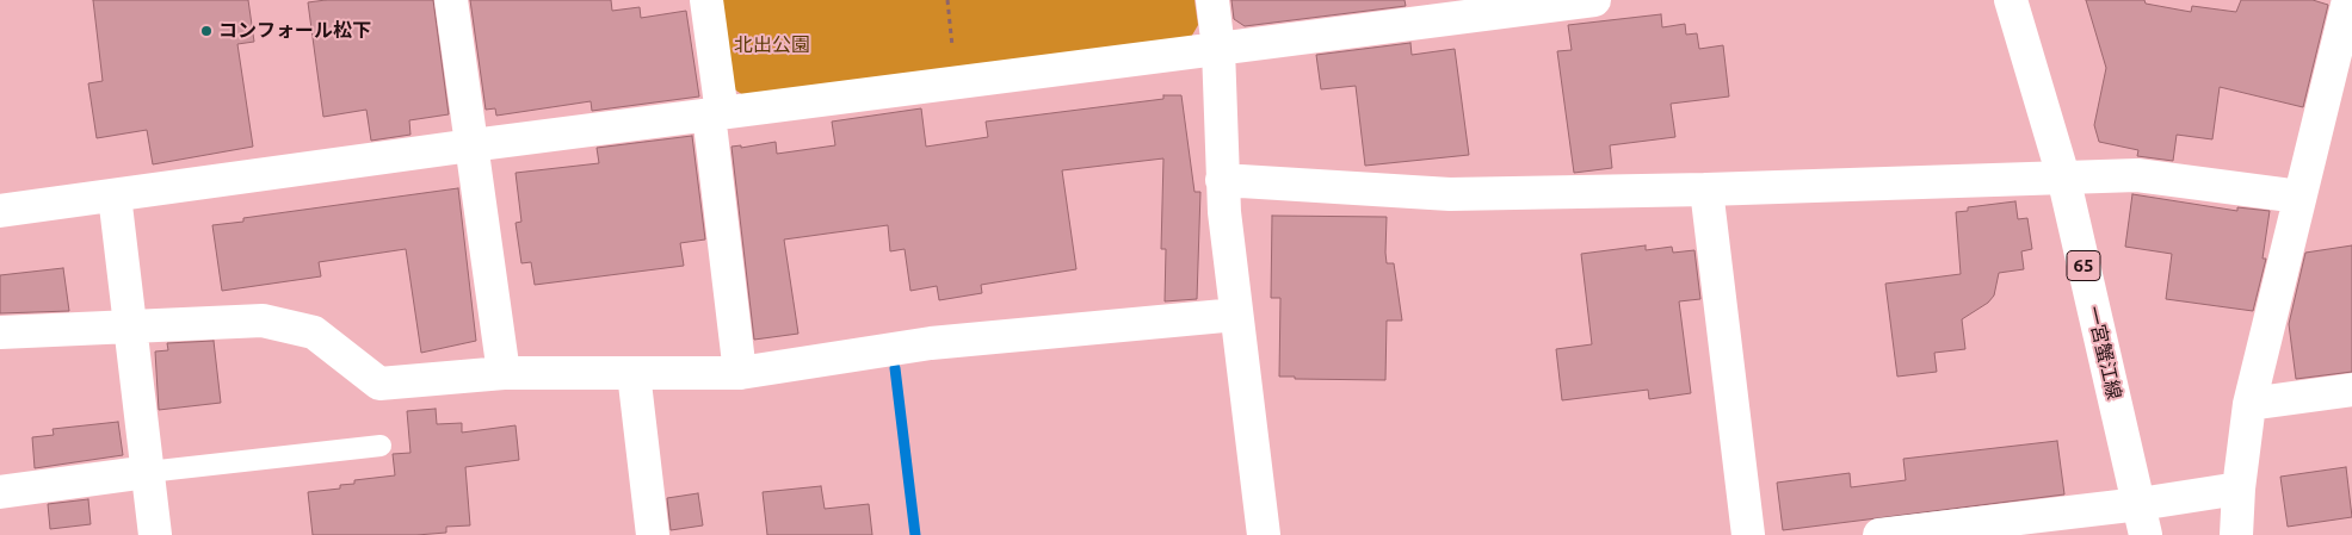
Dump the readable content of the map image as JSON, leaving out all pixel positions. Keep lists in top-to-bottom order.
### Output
{
  "streets": {
    "street": ["65", "一宮蟹江線"]
  },
  "parks": ["北出公園"],
  "places": ["コンフォール松下"]
}
